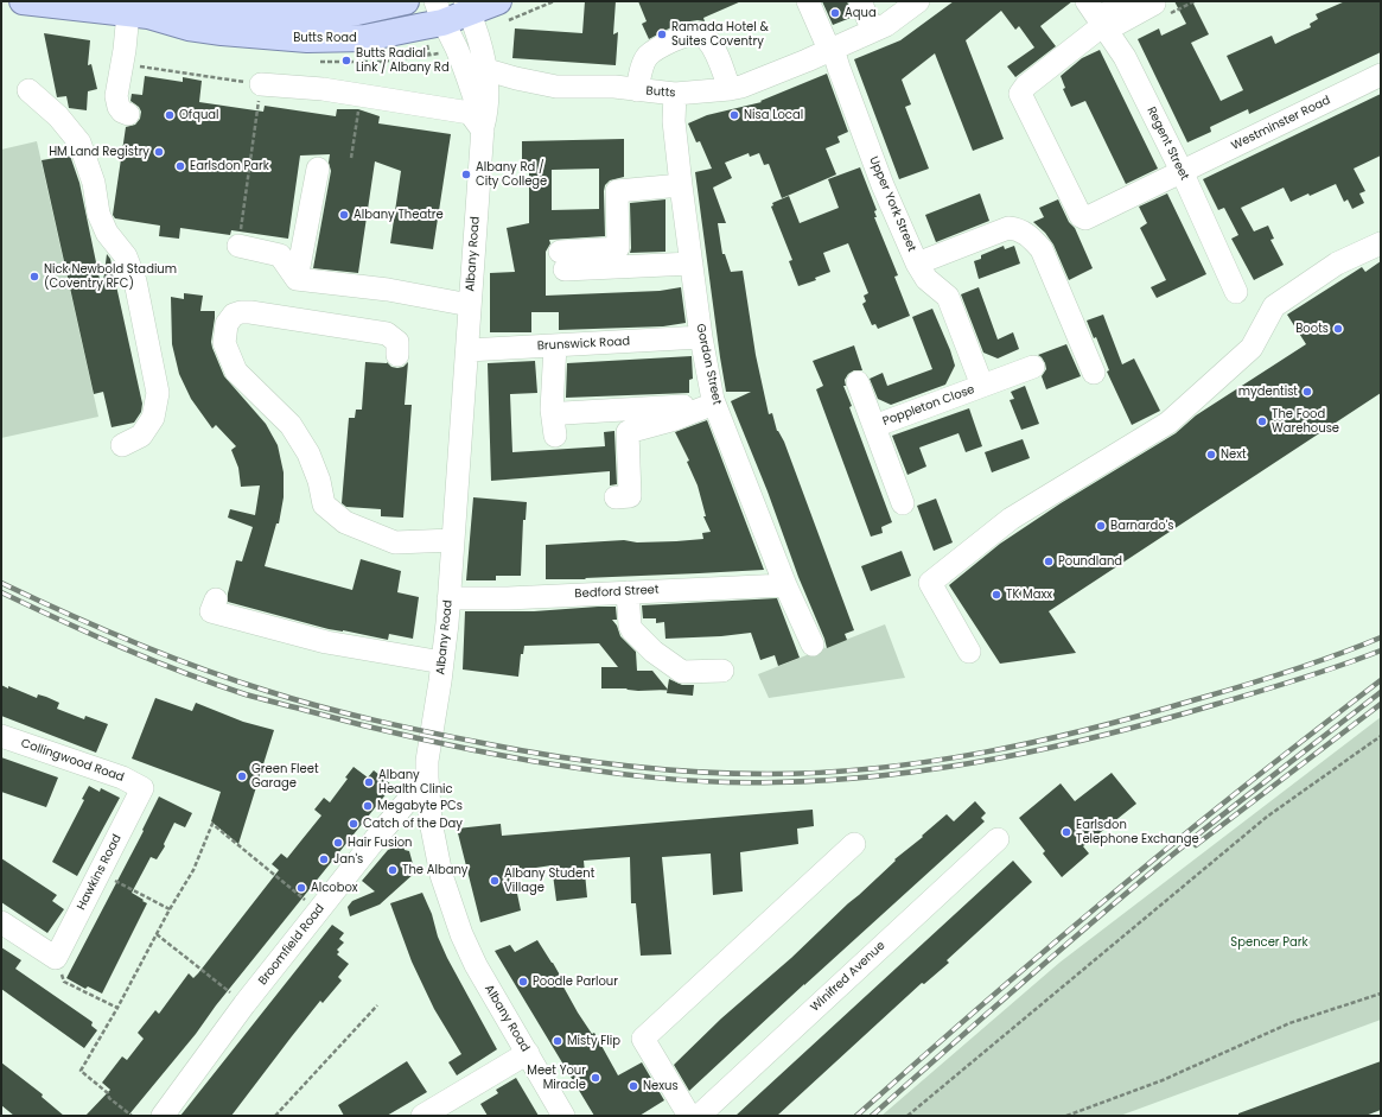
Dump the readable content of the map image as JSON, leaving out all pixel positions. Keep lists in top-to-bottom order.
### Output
{
  "streets": {
    "main road": ["Butts Road"],
    "street": [
      "Butts",
      "Westminster Road",
      "Regent Street",
      "Upper York Street",
      "Albany Road",
      "Brunswick Road",
      "Gordon Street",
      "Poppleton Close",
      "Bedford Street",
      "Collingwood Road",
      "Hawkins Road",
      "Broomfield Road",
      "Winifred Avenue"
    ]
  },
  "crossings": [
    ["Butts Road", "Albany Road"],
    ["Butts", "Upper York Street"],
    ["Butts", "Albany Road"],
    ["Butts", "Gordon Street"],
    ["Westminster Road", "Regent Street"],
    ["Upper York Street", "Poppleton Close"],
    ["Albany Road", "Brunswick Road"],
    ["Albany Road", "Bedford Street"],
    ["Albany Road", "Broomfield Road"],
    ["Brunswick Road", "Gordon Street"],
    ["Gordon Street", "Bedford Street"],
    ["Collingwood Road", "Hawkins Road"]
  ],
  "parks": ["Spencer Park"],
  "places": [
    "Aqua",
    "Ramada Hotel & Suites Coventry",
    "Butts Radial Link / Albany Rd",
    "Ofqual",
    "Nisa Local",
    "HM Land Registry",
    "Earlsdon Park",
    "Albany Rd / City College",
    "Albany Theatre",
    "Nick Newbold Stadium (Coventry RFC)",
    "Boots",
    "mydentist",
    "The Food Warehouse",
    "Next",
    "Barnardo's",
    "Poundland",
    "TK Maxx",
    "Green Fleet Garage",
    "Albany Health Clinic",
    "Megabyte PCs",
    "Catch of the Day",
    "Earlsdon Telephone Exchange",
    "Hair Fusion",
    "Jan's",
    "The Albany",
    "Albany Student Village",
    "Alcobox",
    "Poodle Parlour",
    "Misty Flip",
    "Meet Your Miracle",
    "Nexus"
  ]
}
